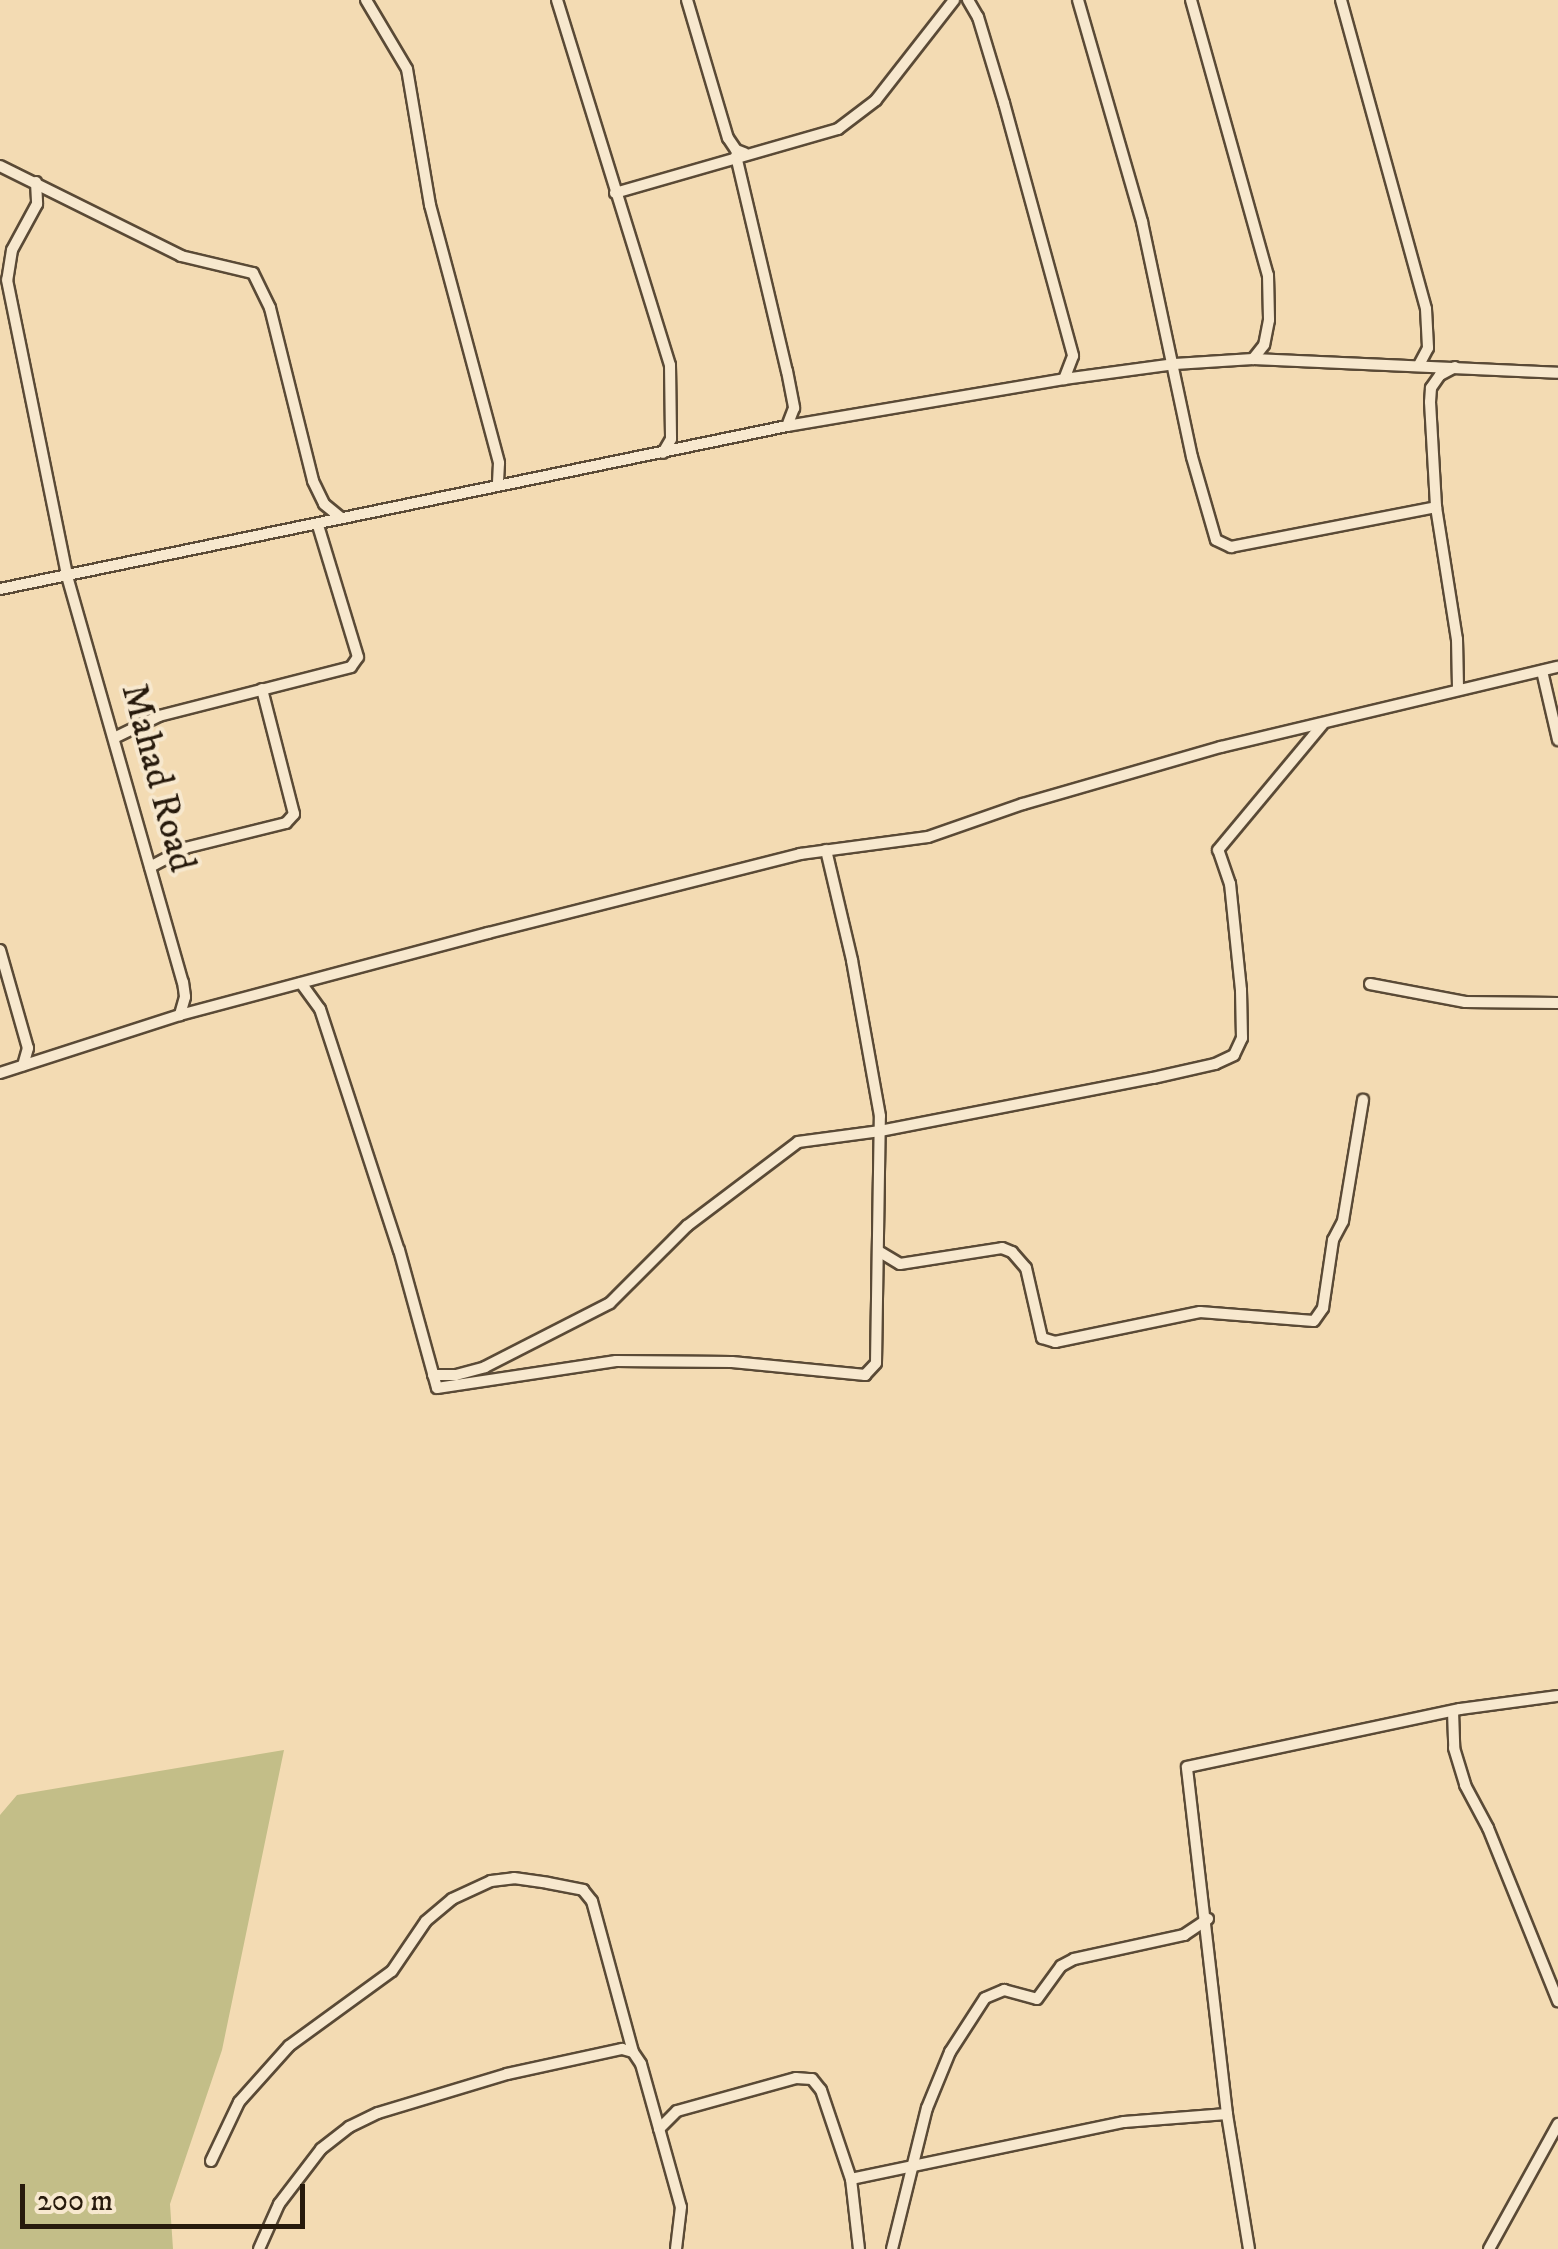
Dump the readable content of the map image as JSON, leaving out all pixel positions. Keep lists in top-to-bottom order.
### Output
{
  "streets": {
    "street": ["Mahad Road"]
  },
  "scale_bar": "200 m"
}
